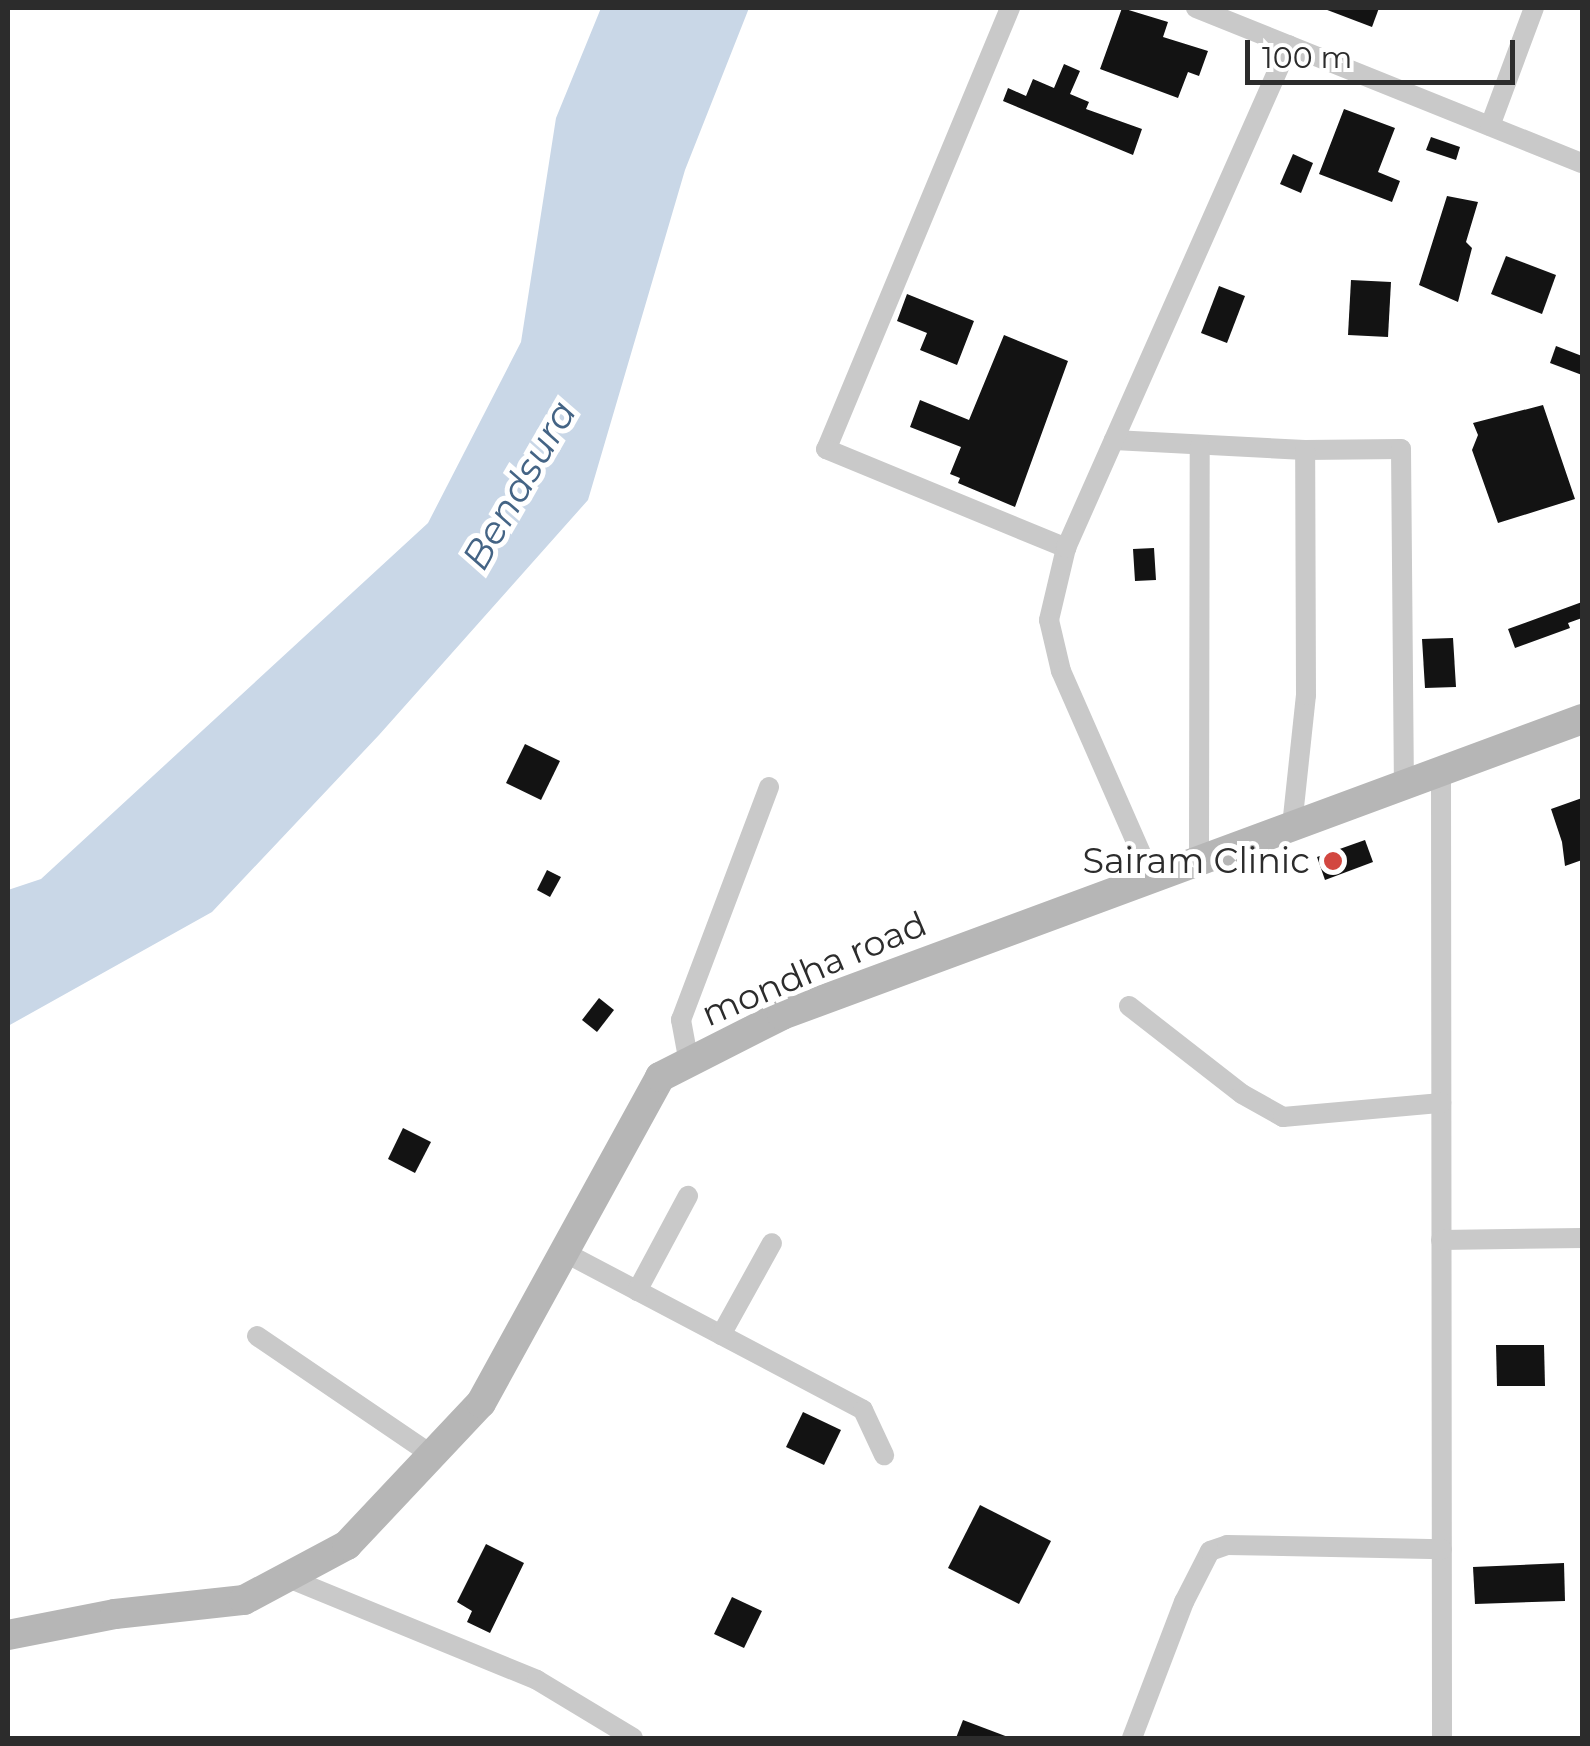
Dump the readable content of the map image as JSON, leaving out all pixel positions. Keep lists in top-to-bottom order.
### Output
{
  "streets": {
    "street": ["mondha road"]
  },
  "water": ["Bendsura"],
  "places": ["Sairam Clinic"],
  "scale_bar": "100 m"
}
